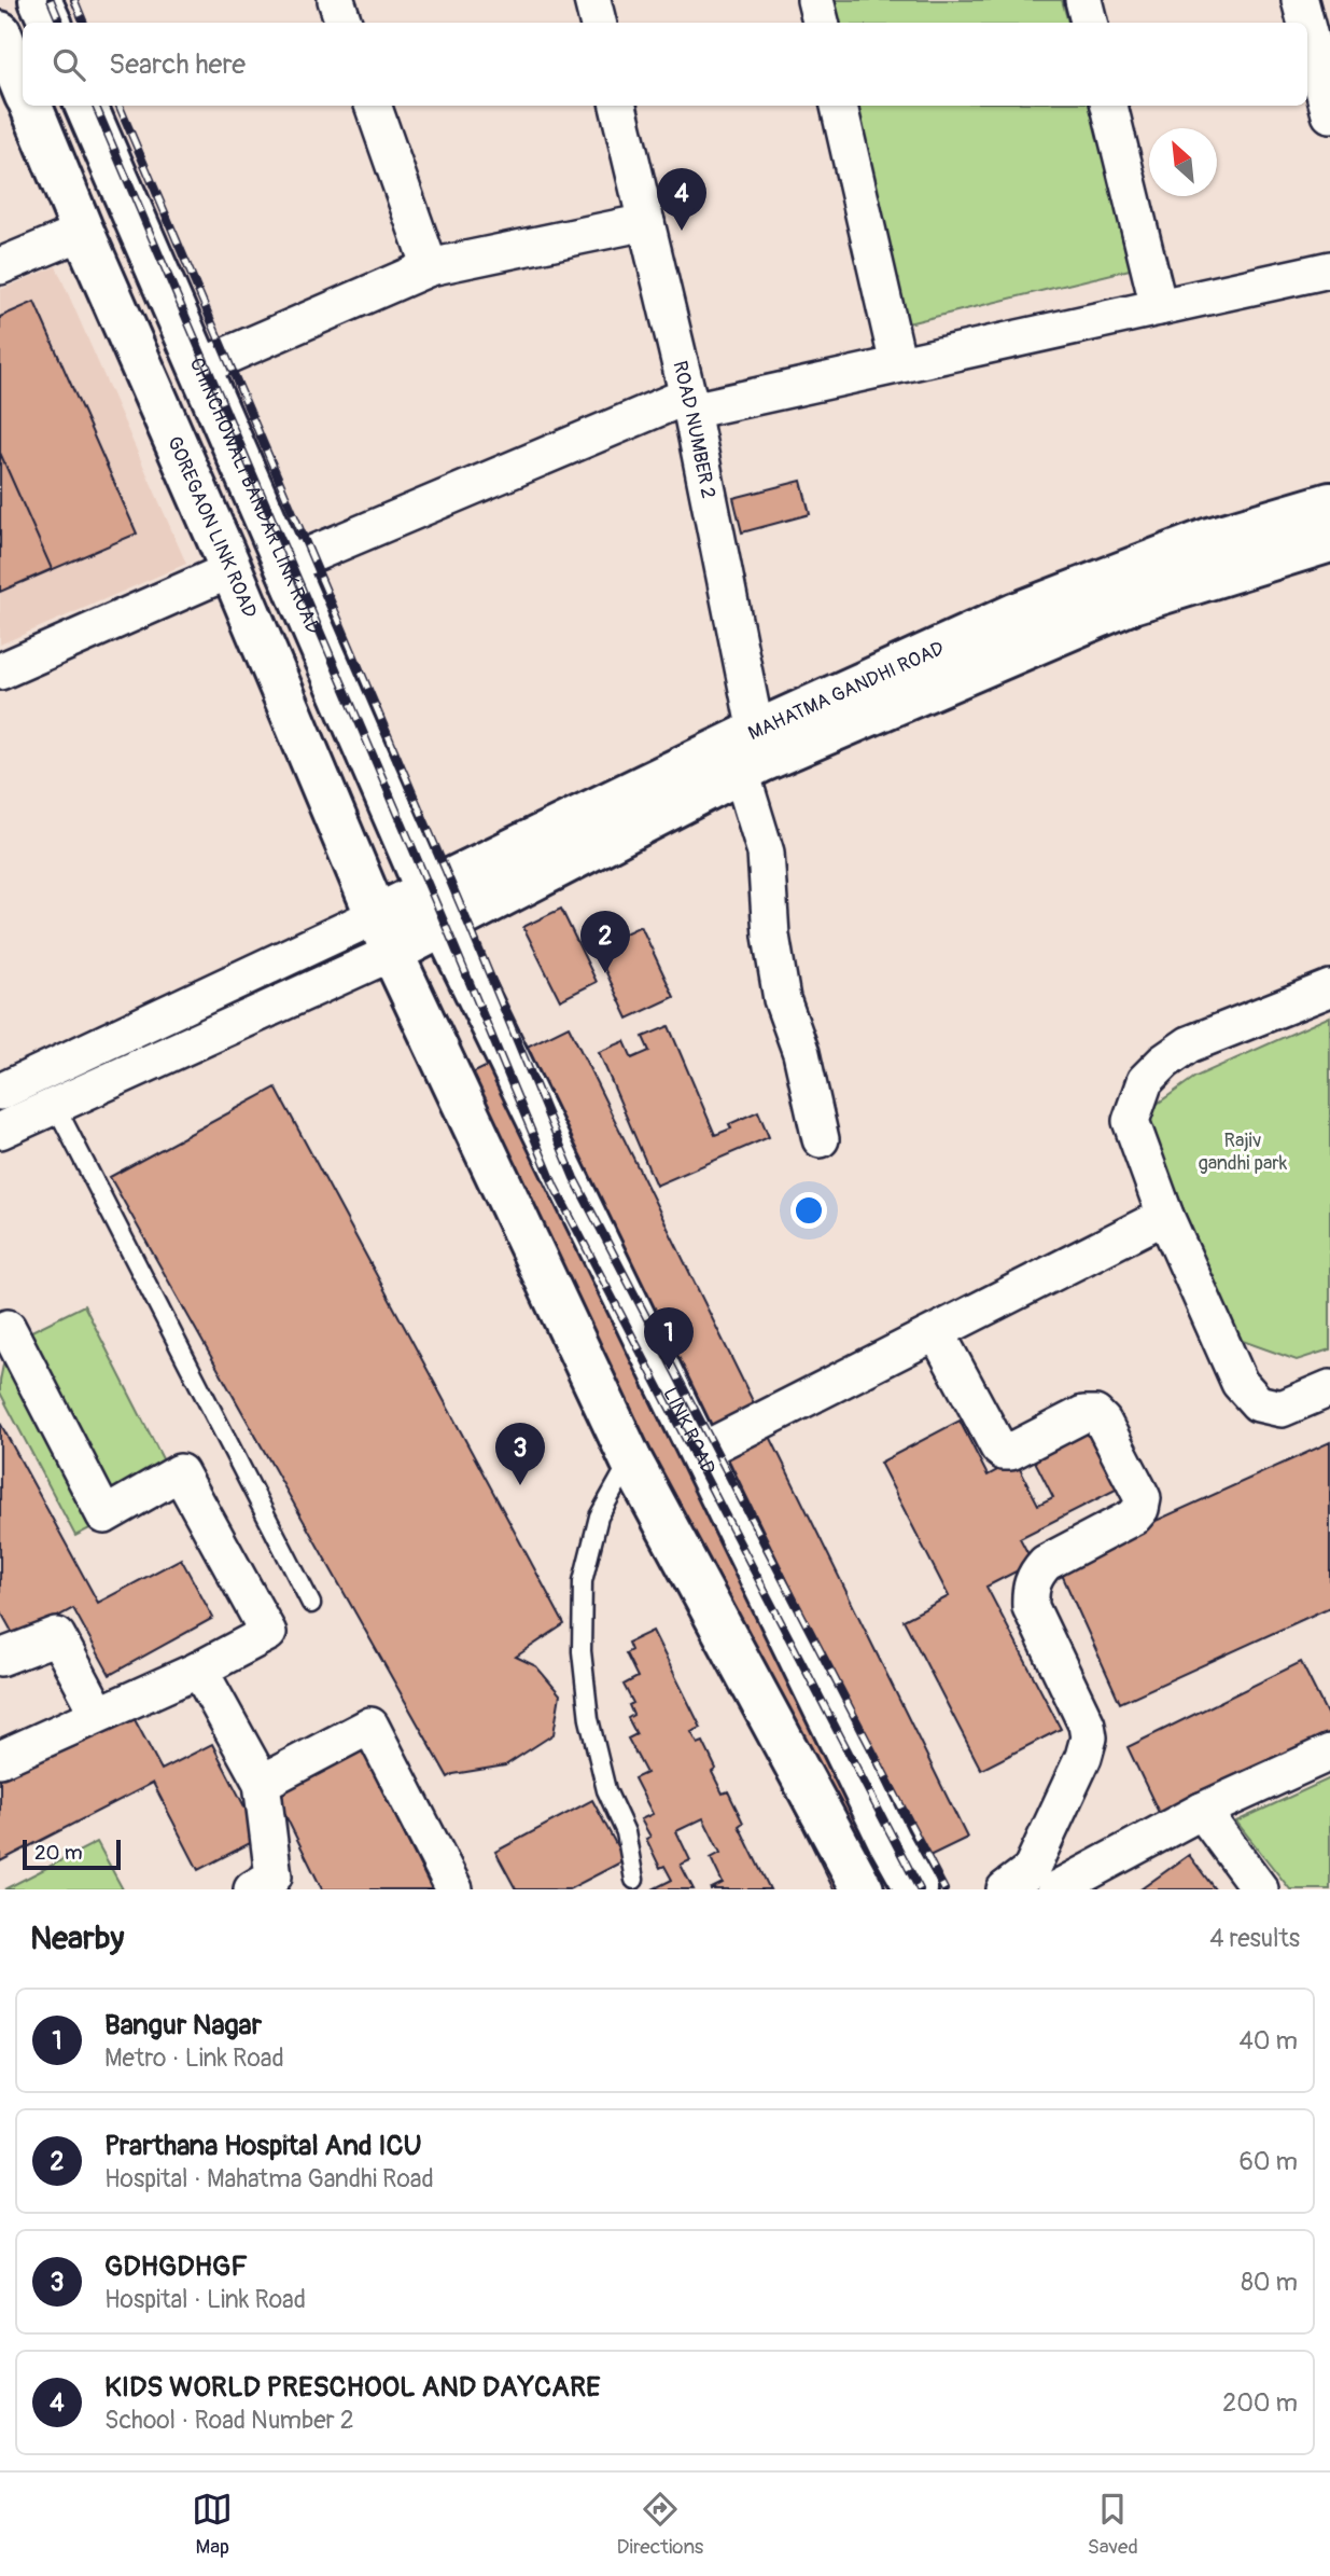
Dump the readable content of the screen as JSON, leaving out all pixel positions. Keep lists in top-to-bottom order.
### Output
{
  "streets": {
    "main road": [
      "CHINCHOWALI BANDAR LINK ROAD",
      "GOREGAON LINK ROAD",
      "MAHATMA GANDHI ROAD",
      "LINK ROAD"
    ],
    "street": ["ROAD NUMBER 2"]
  },
  "crossings": [
    ["ROAD NUMBER 2", "MAHATMA GANDHI ROAD"],
    ["CHINCHOWALI BANDAR LINK ROAD", "MAHATMA GANDHI ROAD"],
    ["CHINCHOWALI BANDAR LINK ROAD", "LINK ROAD"],
    ["GOREGAON LINK ROAD", "MAHATMA GANDHI ROAD"],
    ["MAHATMA GANDHI ROAD", "LINK ROAD"]
  ],
  "parks": ["Rajiv gandhi park"],
  "scale_bar": "20 m",
  "north": "top left",
  "page": {
    "search": "Search here",
    "pins": [
      "4",
      "2",
      "1",
      "3"
    ],
    "scale": "20 m",
    "heading": ["Nearby", "4 results"],
    "list": [
      {
        "mark": "1",
        "name": "Bangur Nagar",
        "note": "Metro · Link Road",
        "value": "40 m"
      },
      {
        "mark": "2",
        "name": "Prarthana Hospital And ICU",
        "note": "Hospital · Mahatma Gandhi Road",
        "value": "60 m"
      },
      {
        "mark": "3",
        "name": "GDHGDHGF",
        "note": "Hospital · Link Road",
        "value": "80 m"
      },
      {
        "mark": "4",
        "name": "KIDS WORLD PRESCHOOL AND DAYCARE",
        "note": "School · Road Number 2",
        "value": "200 m"
      }
    ],
    "nav": ["Map", "Directions", "Saved"]
  }
}
